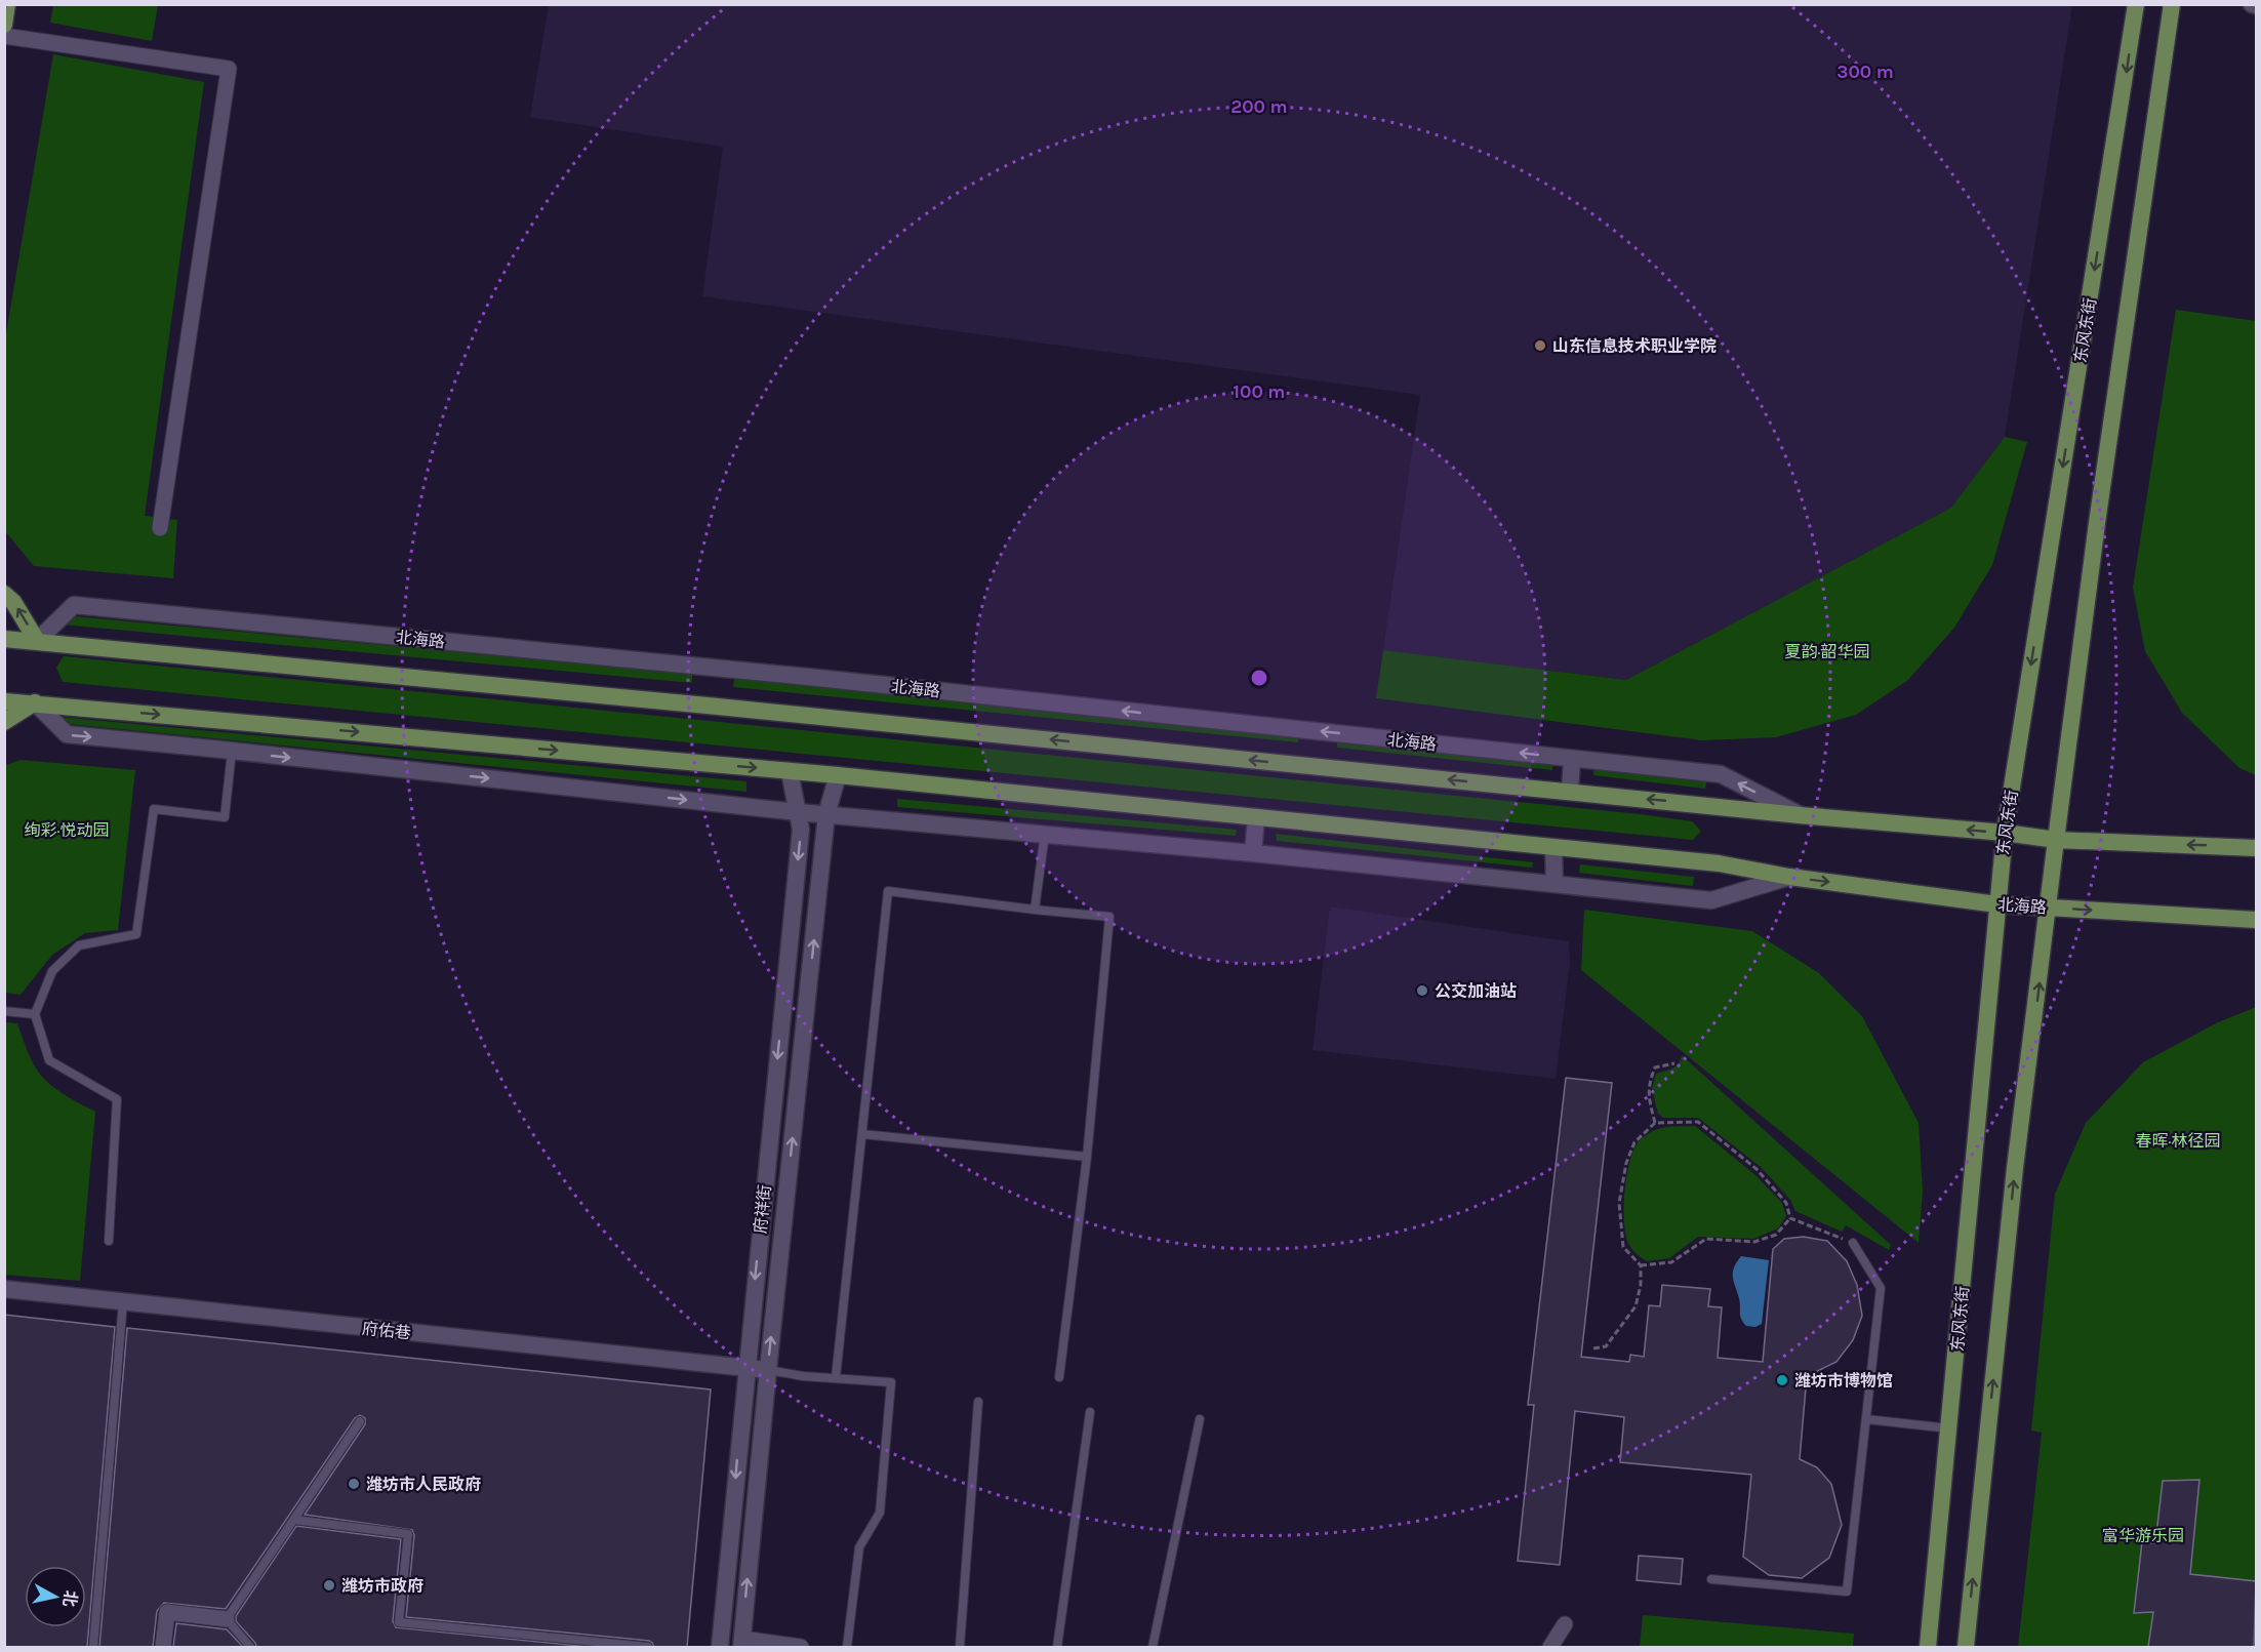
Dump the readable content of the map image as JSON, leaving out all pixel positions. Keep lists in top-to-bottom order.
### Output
{
  "streets": {
    "main road": ["东风东街", "北海路"],
    "street": ["府祥街", "府佑巷"]
  },
  "crossings": [
    ["东风东街", "北海路"],
    ["北海路", "府祥街"],
    ["府祥街", "府佑巷"]
  ],
  "parks": [
    "夏韵·韶华园",
    "绚彩·悦动园",
    "春晖·林径园",
    "富华游乐园"
  ],
  "places": [
    "山东信息技术职业学院",
    "公交加油站",
    "潍坊市博物馆",
    "潍坊市人民政府",
    "潍坊市政府"
  ],
  "north": "right",
  "rings": ["300 m", "200 m", "100 m"]
}
